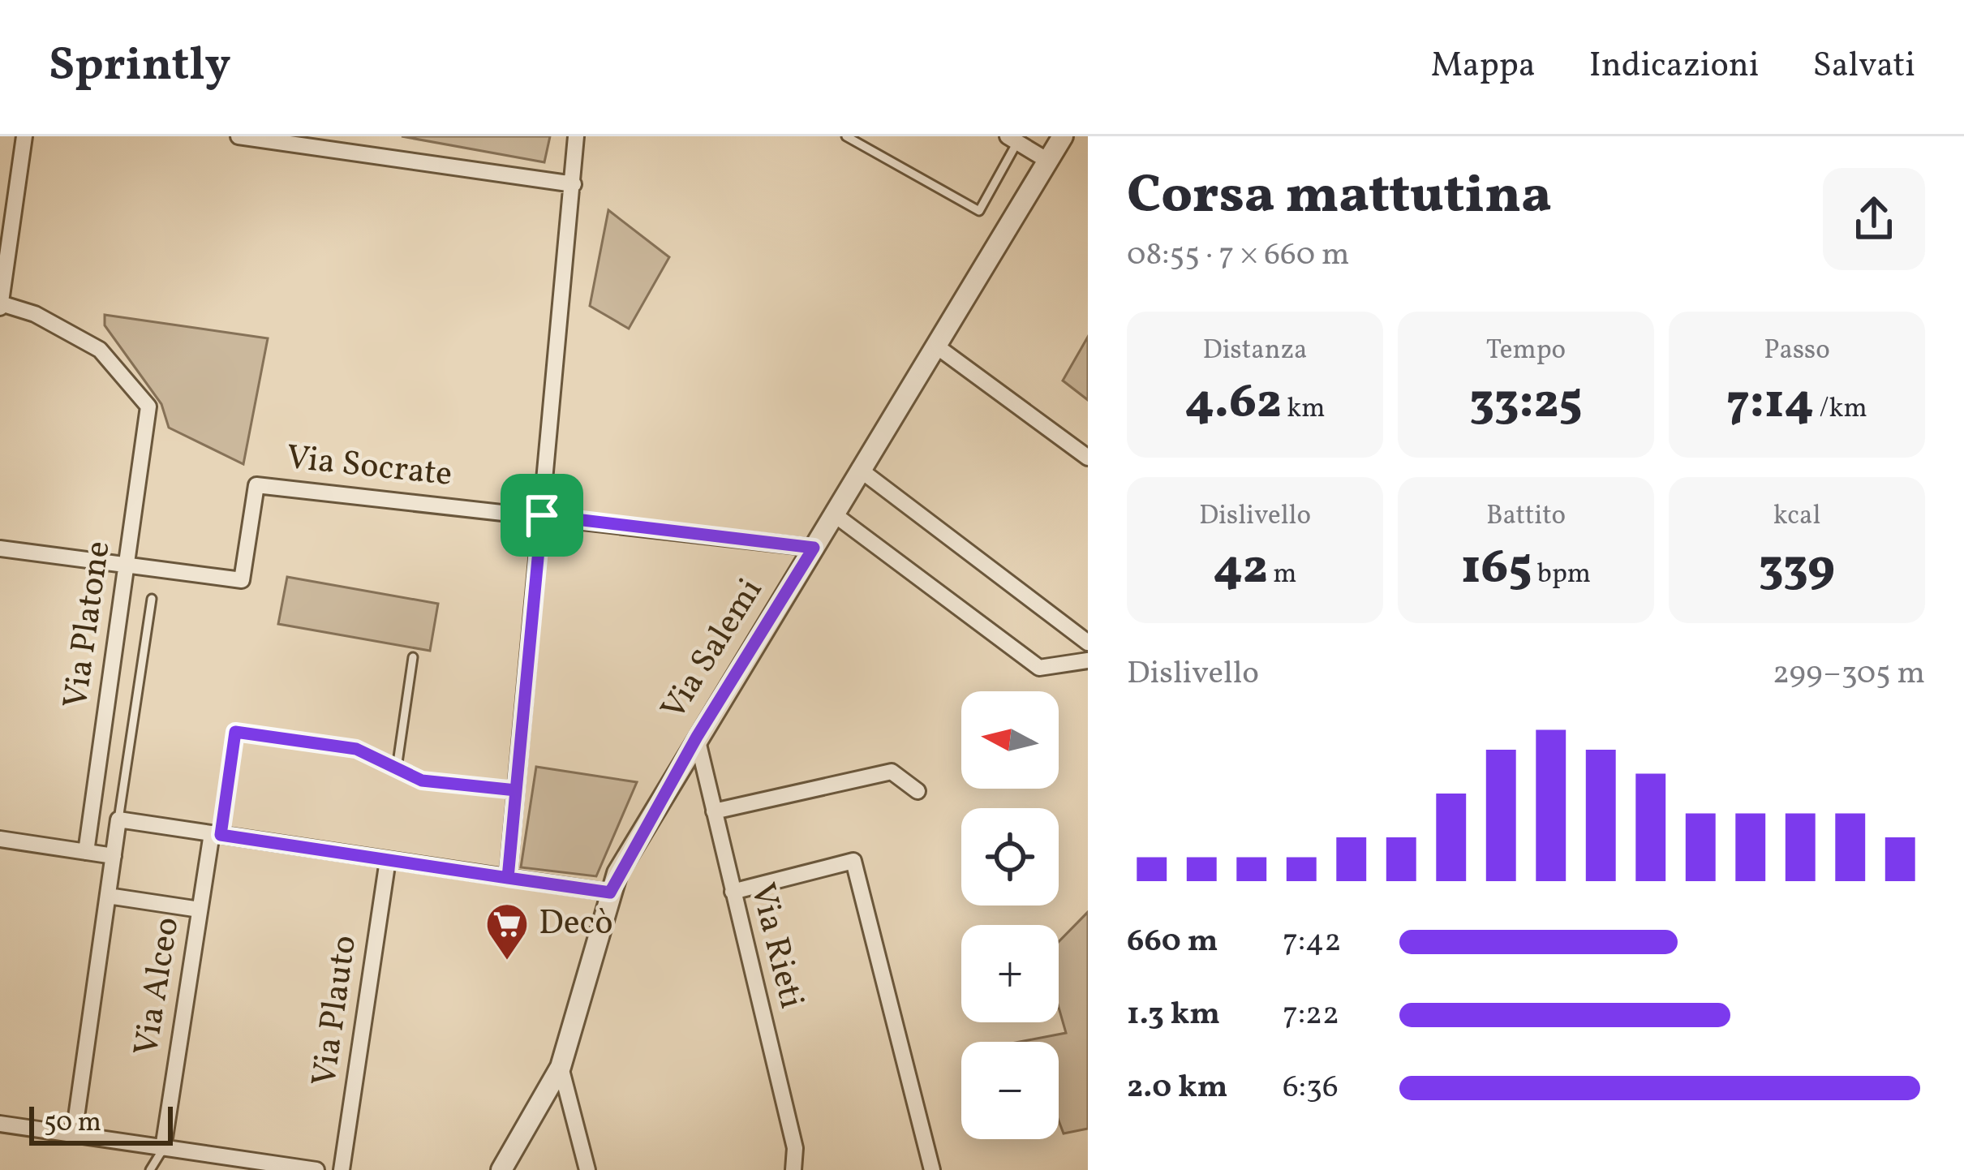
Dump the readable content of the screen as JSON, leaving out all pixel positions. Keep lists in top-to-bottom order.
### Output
{
  "streets": {
    "street": [
      "Via Socrate",
      "Via Platone",
      "Via Salemi",
      "Via Rieti",
      "Via Alceo",
      "Via Plauto"
    ]
  },
  "crossings": [
    ["Via Socrate", "Via Platone"],
    ["Via Socrate", "Via Salemi"],
    ["Via Salemi", "Via Rieti"]
  ],
  "places": {
    "supermarket": ["Decò"]
  },
  "scale_bar": "50 m",
  "north": "left",
  "page": {
    "header": "Sprintly",
    "nav": ["Mappa", "Indicazioni", "Salvati"],
    "heading": ["Corsa mattutina", "08:55 · 7 × 660 m"],
    "stats": [
      ["Distanza", "4.62 km"],
      ["Tempo", "33:25"],
      ["Passo", "7:14 /km"],
      ["Dislivello", "42 m"],
      ["Battito", "165 bpm"],
      ["kcal", "339"]
    ],
    "chart": ["Dislivello", "299–305 m"],
    "map_buttons": ["+", "−"],
    "list": [
      {
        "name": "660 m",
        "note": "7:42"
      },
      {
        "name": "1.3 km",
        "note": "7:22"
      },
      {
        "name": "2.0 km",
        "note": "6:36"
      }
    ],
    "scale": "50 m"
  }
}
